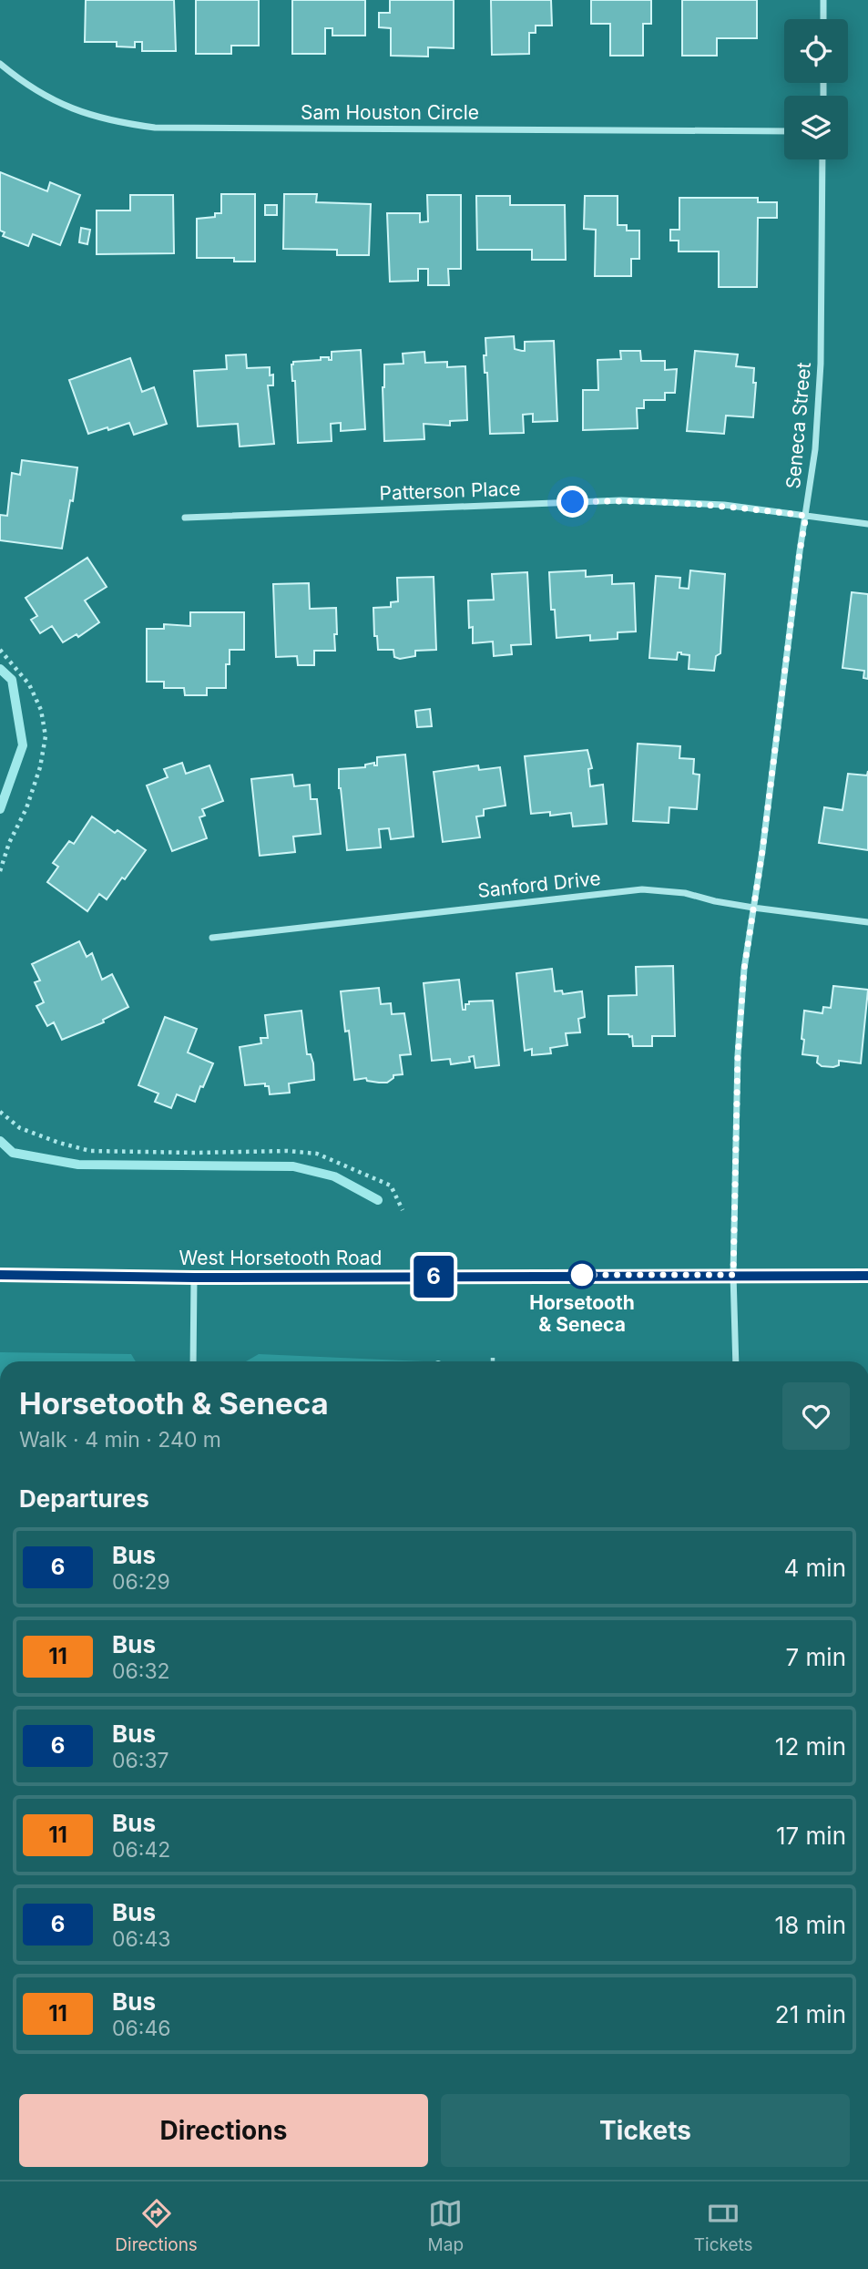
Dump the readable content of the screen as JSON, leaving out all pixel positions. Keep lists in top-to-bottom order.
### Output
{
  "streets": {
    "main road": ["West Horsetooth Road"],
    "street": [
      "Sam Houston Circle",
      "Seneca Street",
      "Patterson Place",
      "Sanford Drive"
    ]
  },
  "crossings": [
    ["Seneca Street", "Patterson Place"],
    ["Seneca Street", "Sanford Drive"],
    ["Seneca Street", "West Horsetooth Road"]
  ],
  "places": ["Horsetooth & Seneca"],
  "lines": ["bus line 6"],
  "page": {
    "on_map": "6",
    "heading": [
      ["Horsetooth & Seneca", "Walk · 4 min · 240 m"],
      "Departures"
    ],
    "list": [
      {
        "mark": "6",
        "name": "Bus",
        "note": "06:29",
        "value": "4 min"
      },
      {
        "mark": "11",
        "name": "Bus",
        "note": "06:32",
        "value": "7 min"
      },
      {
        "mark": "6",
        "name": "Bus",
        "note": "06:37",
        "value": "12 min"
      },
      {
        "mark": "11",
        "name": "Bus",
        "note": "06:42",
        "value": "17 min"
      },
      {
        "mark": "6",
        "name": "Bus",
        "note": "06:43",
        "value": "18 min"
      },
      {
        "mark": "11",
        "name": "Bus",
        "note": "06:46",
        "value": "21 min"
      }
    ],
    "buttons": ["Directions", "Tickets"],
    "tabs": ["Directions", "Map", "Tickets"]
  }
}
